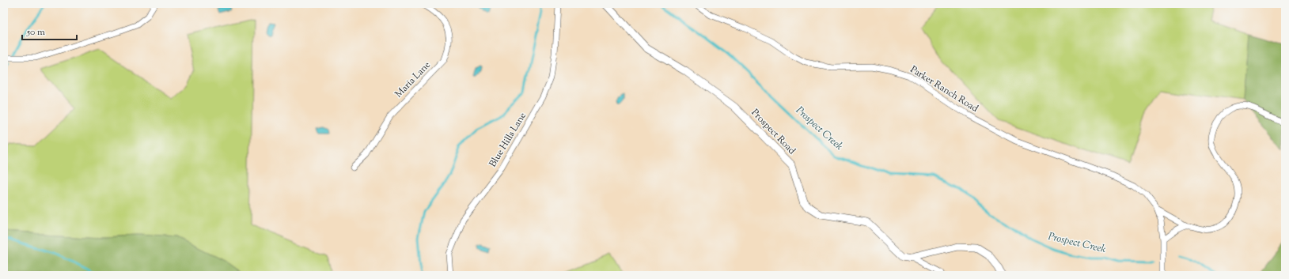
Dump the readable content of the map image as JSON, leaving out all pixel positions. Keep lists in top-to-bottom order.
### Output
{
  "streets": {
    "street": [
      "Maria Lane",
      "Parker Ranch Road",
      "Prospect Road",
      "Blue Hills Lane"
    ]
  },
  "water": ["Prospect Creek"],
  "scale_bar": "50 m"
}
